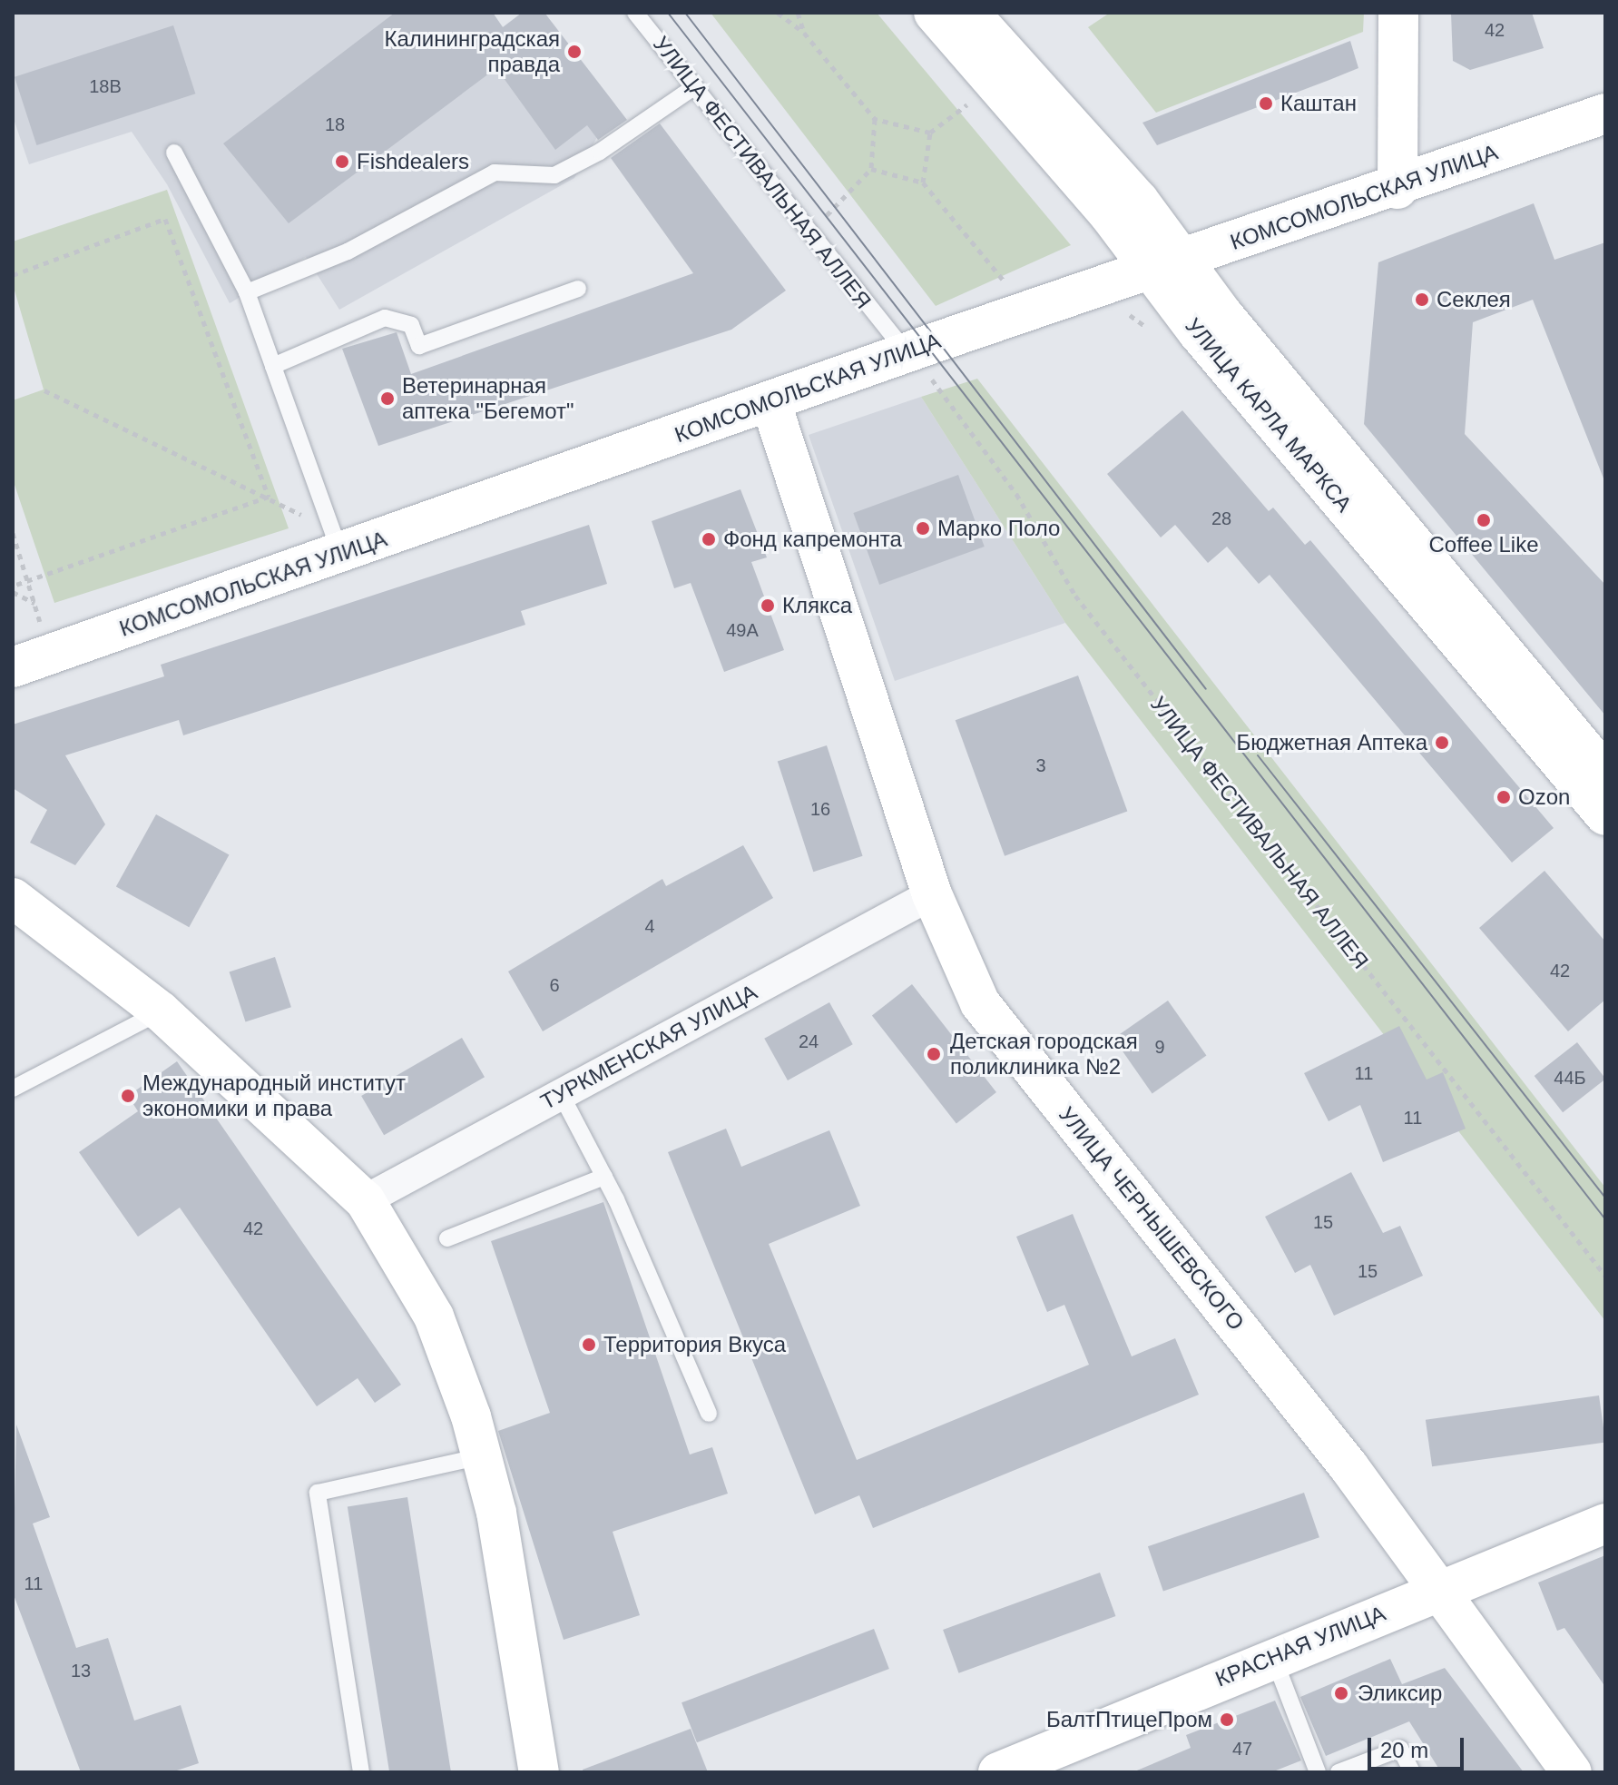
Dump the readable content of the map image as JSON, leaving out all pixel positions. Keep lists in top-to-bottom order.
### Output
{
  "streets": {
    "main road": [
      "КОМСОМОЛЬСКАЯ УЛИЦА",
      "УЛИЦА КАРЛА МАРКСА",
      "УЛИЦА ЧЕРНЫШЕВСКОГО",
      "КРАСНАЯ УЛИЦА"
    ],
    "street": ["ТУРКМЕНСКАЯ УЛИЦА"],
    "lane": ["УЛИЦА ФЕСТИВАЛЬНАЯ АЛЛЕЯ"]
  },
  "crossings": [
    ["УЛИЦА ФЕСТИВАЛЬНАЯ АЛЛЕЯ", "КОМСОМОЛЬСКАЯ УЛИЦА"],
    ["КОМСОМОЛЬСКАЯ УЛИЦА", "УЛИЦА КАРЛА МАРКСА"],
    ["КОМСОМОЛЬСКАЯ УЛИЦА", "УЛИЦА ЧЕРНЫШЕВСКОГО"],
    ["ТУРКМЕНСКАЯ УЛИЦА", "УЛИЦА ЧЕРНЫШЕВСКОГО"],
    ["УЛИЦА ЧЕРНЫШЕВСКОГО", "КРАСНАЯ УЛИЦА"]
  ],
  "places": [
    "Калининградская правда",
    "Каштан",
    "Fishdealers",
    "Секлея",
    "Ветеринарная аптека \"Бегемот\"",
    "Coffee Like",
    "Марко Поло",
    "Фонд капремонта",
    "Клякса",
    "Бюджетная Аптека",
    "Ozon",
    "Детская городская поликлиника №2",
    "Международный институт экономики и права",
    "Территория Вкуса",
    "Эликсир",
    "БалтПтицеПром"
  ],
  "house_numbers": [
    "42",
    "18В",
    "18",
    "28",
    "49А",
    "3",
    "16",
    "4",
    "42",
    "6",
    "24",
    "9",
    "11",
    "44Б",
    "11",
    "15",
    "42",
    "15",
    "11",
    "13",
    "47"
  ],
  "scale_bar": "20 m"
}
